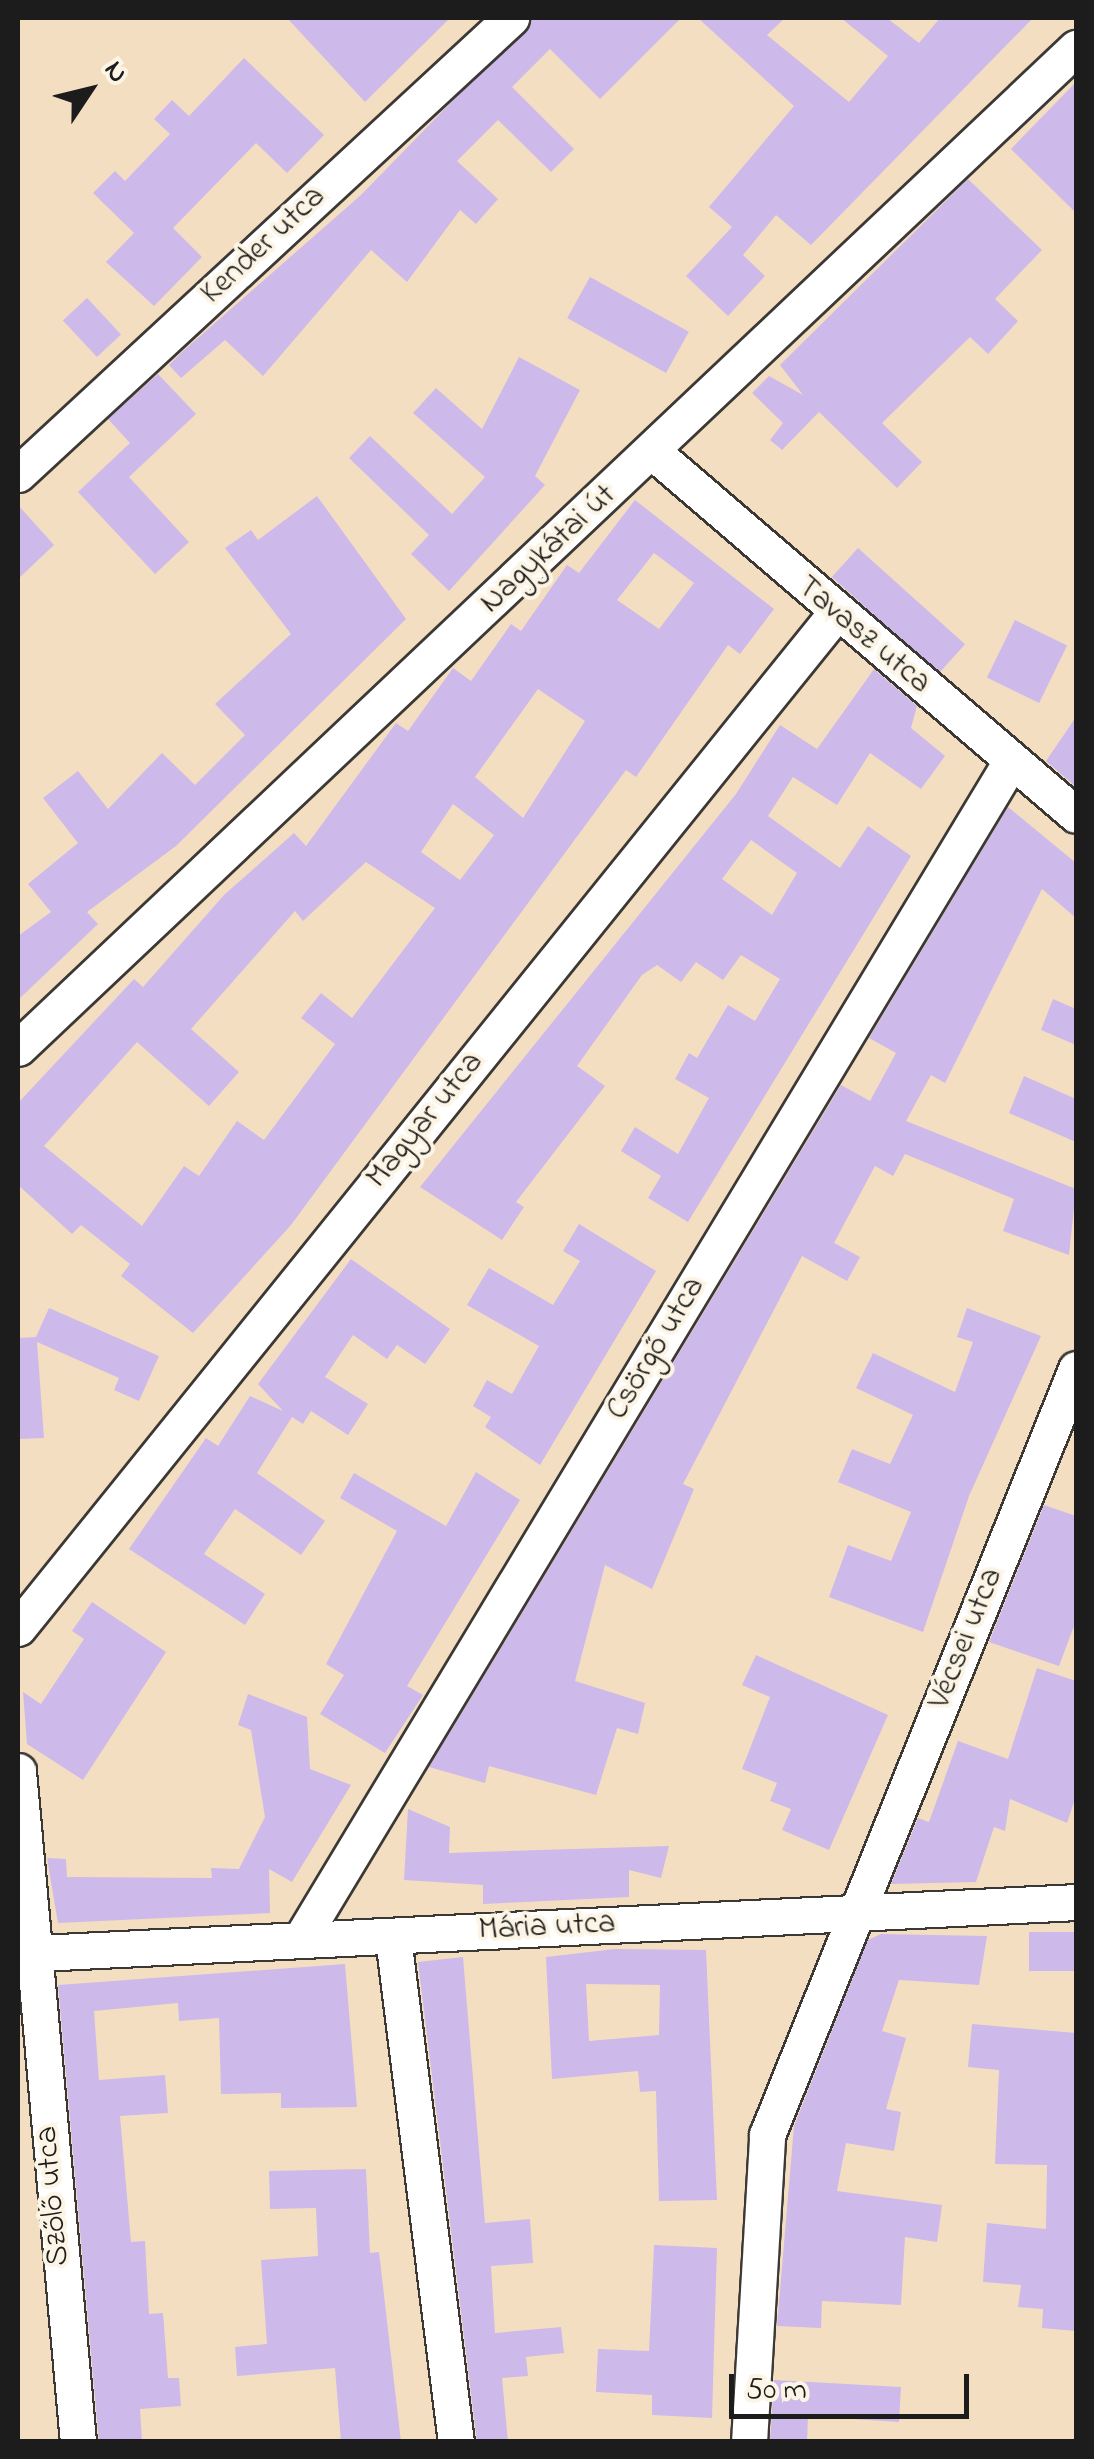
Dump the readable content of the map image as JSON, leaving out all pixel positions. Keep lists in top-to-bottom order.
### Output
{
  "streets": {
    "street": [
      "Kender utca",
      "Nagykátai út",
      "Tavasz utca",
      "Magyar utca",
      "Csörgő utca",
      "Vécsei utca",
      "Mária utca",
      "Szőlő utca"
    ]
  },
  "crossings": [
    ["Nagykátai út", "Tavasz utca"],
    ["Tavasz utca", "Magyar utca"],
    ["Tavasz utca", "Csörgő utca"],
    ["Csörgő utca", "Mária utca"],
    ["Vécsei utca", "Mária utca"],
    ["Mária utca", "Szőlő utca"]
  ],
  "scale_bar": "50 m",
  "north": "top right"
}
